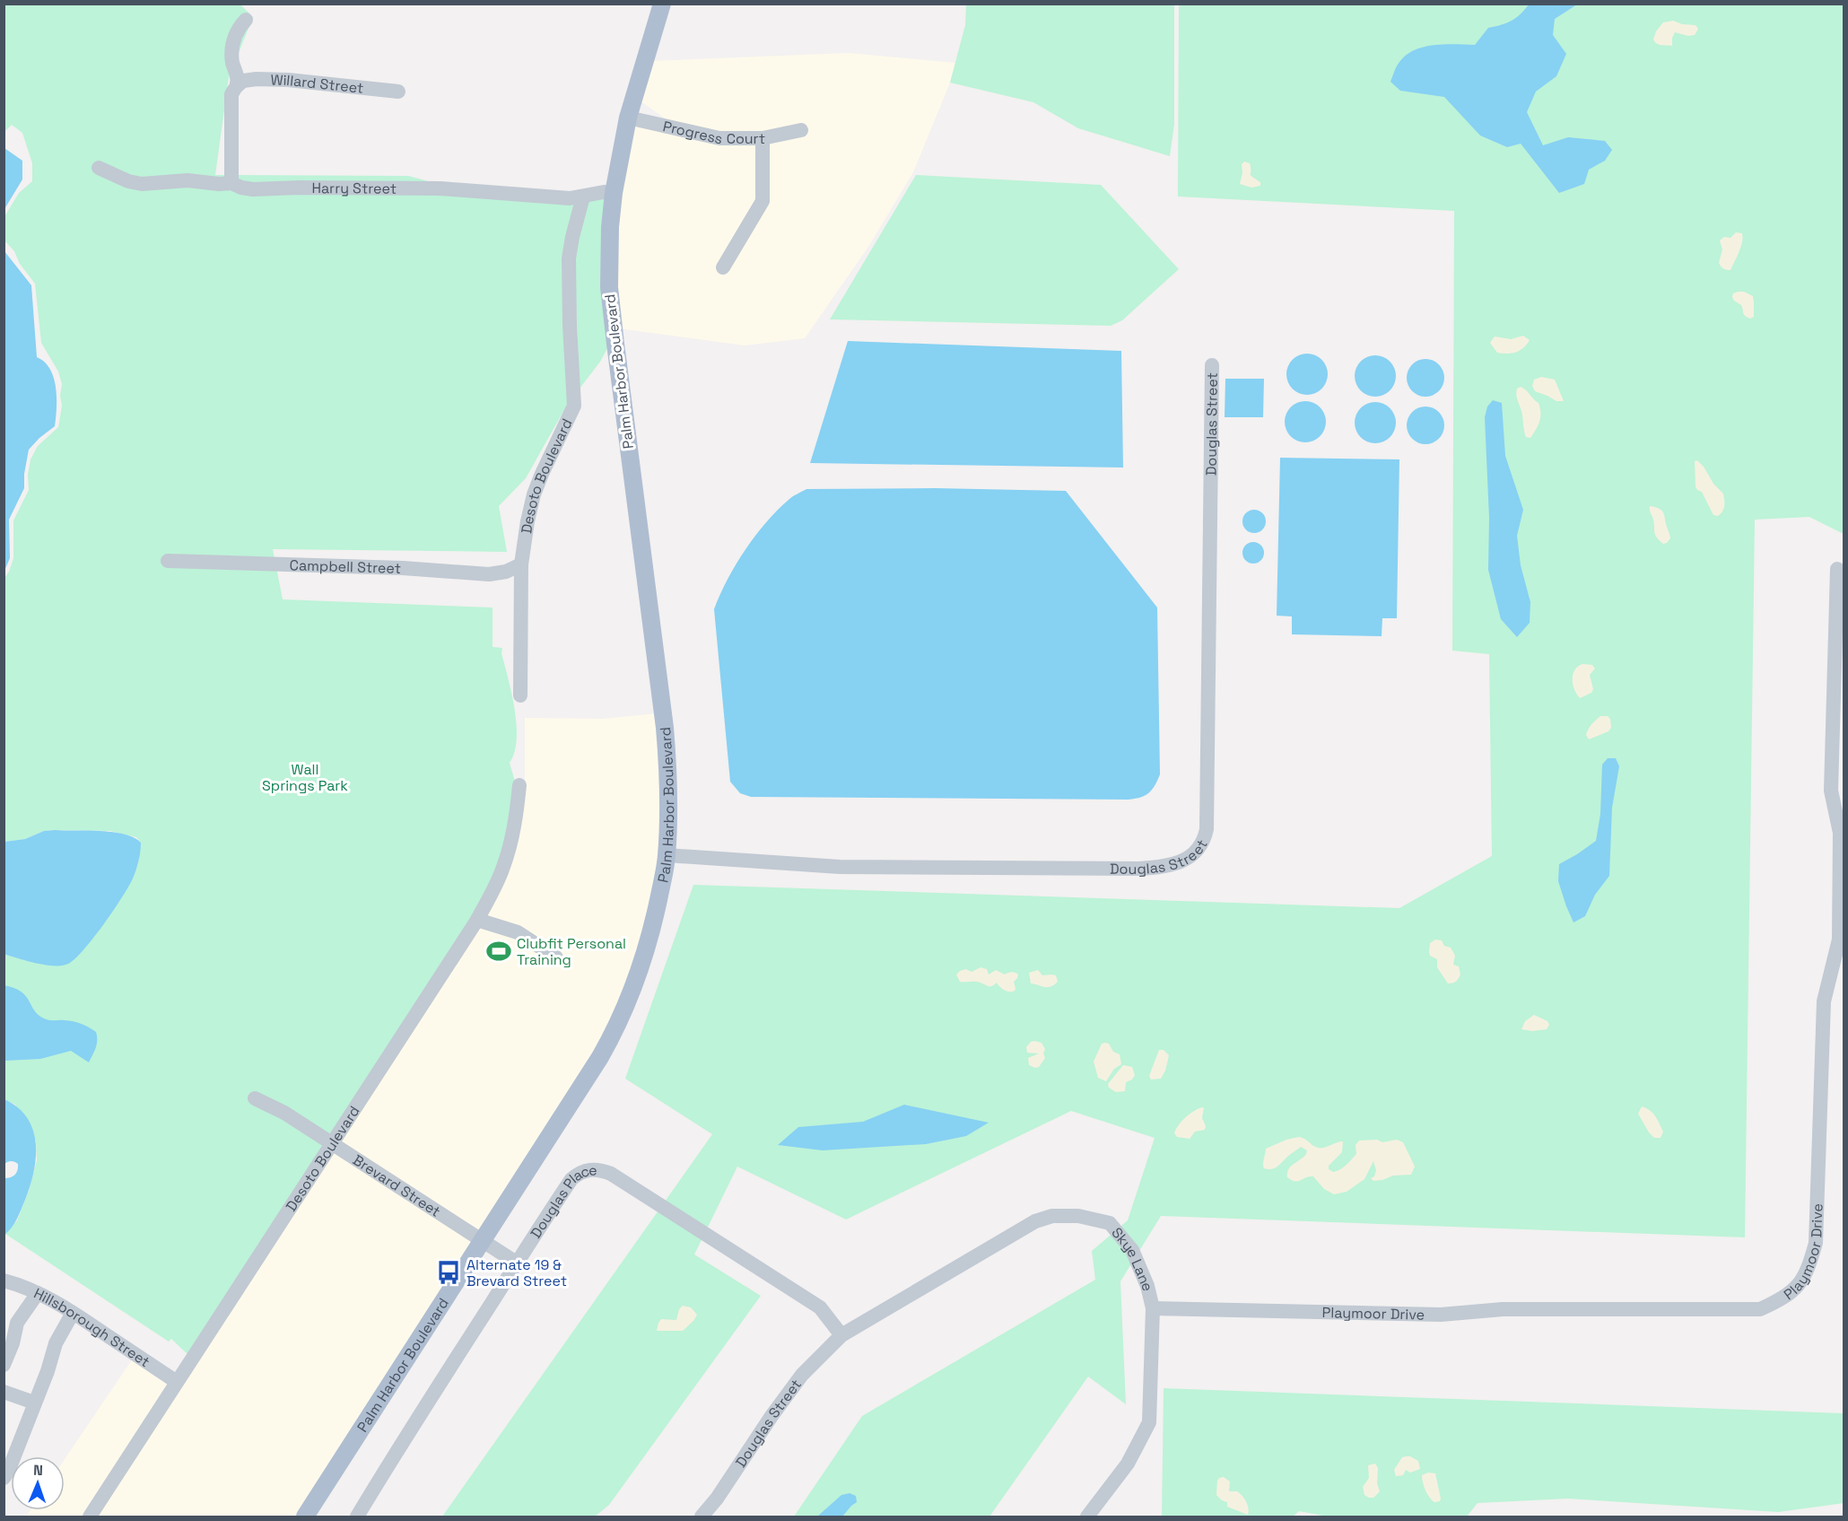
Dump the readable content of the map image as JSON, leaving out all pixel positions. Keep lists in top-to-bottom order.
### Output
{
  "streets": {
    "main road": ["Palm Harbor Boulevard"],
    "street": [
      "Willard Street",
      "Progress Court",
      "Harry Street",
      "Douglas Street",
      "Desoto Boulevard",
      "Campbell Street",
      "Brevard Street",
      "Douglas Place",
      "Playmoor Drive",
      "Skye Lane",
      "Hillsborough Street"
    ]
  },
  "crossings": [
    ["Progress Court", "Palm Harbor Boulevard"],
    ["Harry Street", "Palm Harbor Boulevard"],
    ["Harry Street", "Desoto Boulevard"],
    ["Palm Harbor Boulevard", "Douglas Street"],
    ["Palm Harbor Boulevard", "Brevard Street"],
    ["Douglas Street", "Douglas Place"],
    ["Douglas Street", "Skye Lane"],
    ["Desoto Boulevard", "Campbell Street"],
    ["Desoto Boulevard", "Brevard Street"],
    ["Desoto Boulevard", "Hillsborough Street"],
    ["Brevard Street", "Douglas Place"],
    ["Douglas Place", "Skye Lane"],
    ["Playmoor Drive", "Skye Lane"]
  ],
  "parks": ["Wall Springs Park"],
  "places": {
    "sports": ["Clubfit Personal Training"],
    "bus stop": ["Alternate 19 & Brevard Street"]
  },
  "north": "top"
}
